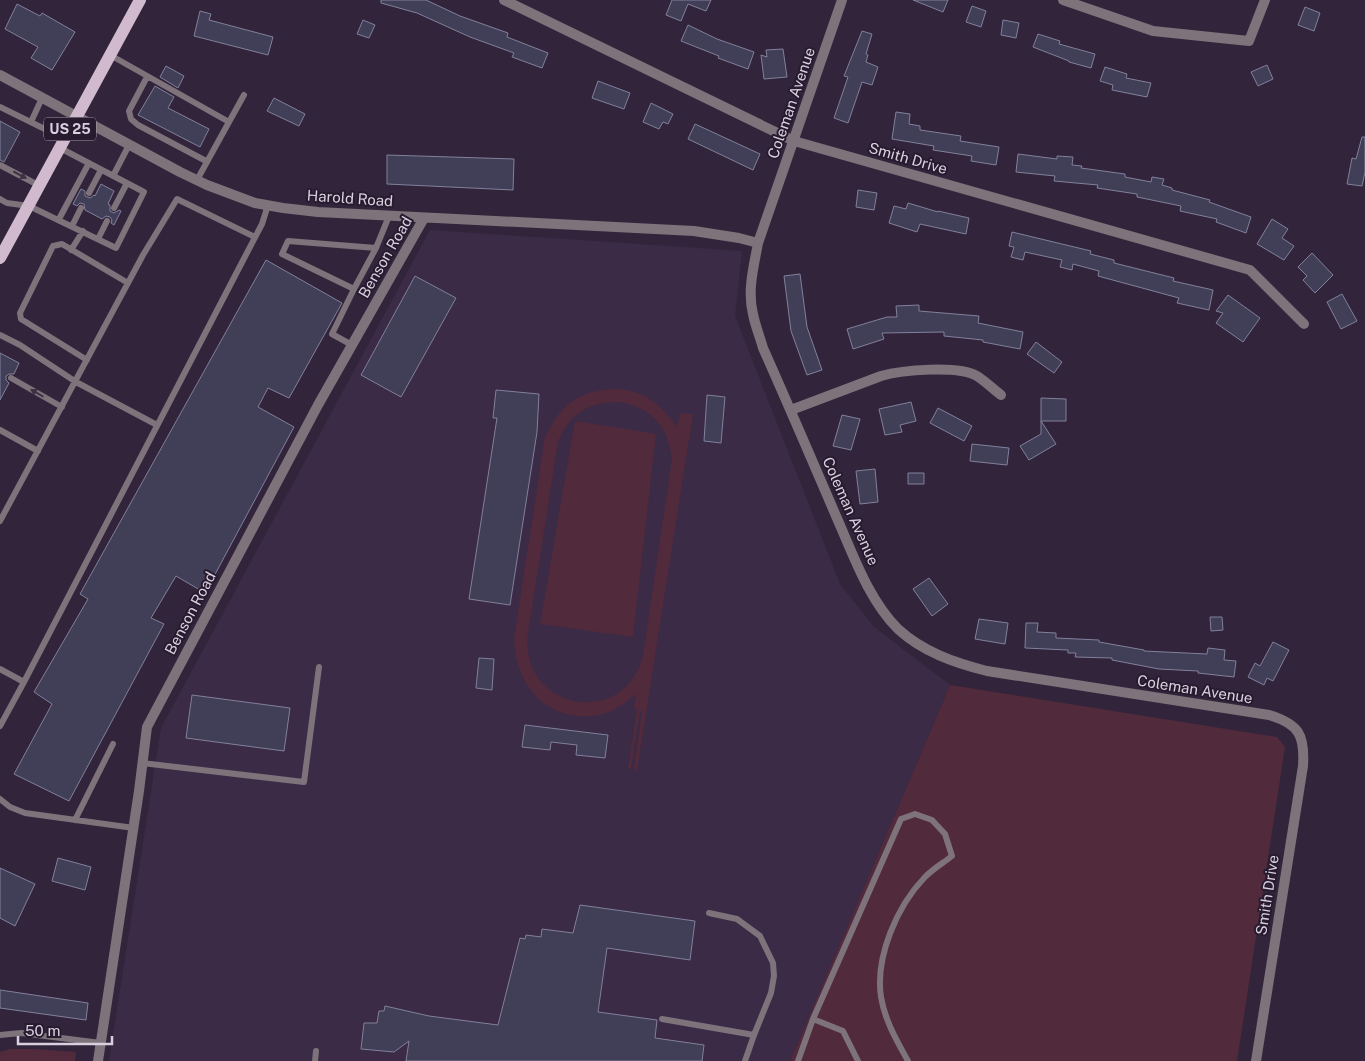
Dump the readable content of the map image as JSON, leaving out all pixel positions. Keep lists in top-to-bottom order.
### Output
{
  "streets": {
    "main road": ["US 25"],
    "street": [
      "Coleman Avenue",
      "Smith Drive",
      "Harold Road",
      "Benson Road"
    ]
  },
  "crossings": [
    ["Coleman Avenue", "Smith Drive"],
    ["Coleman Avenue", "Harold Road"],
    ["US 25", "Harold Road"],
    ["Harold Road", "Benson Road"]
  ],
  "scale_bar": "50 m"
}
